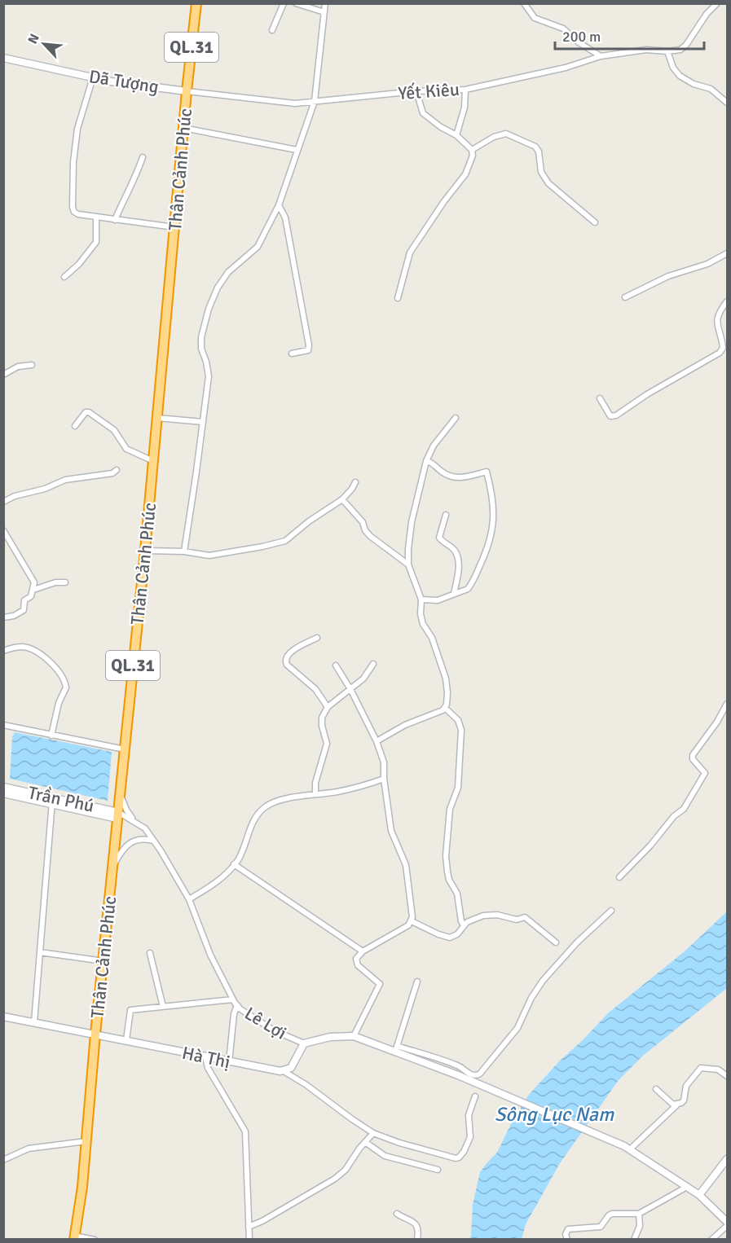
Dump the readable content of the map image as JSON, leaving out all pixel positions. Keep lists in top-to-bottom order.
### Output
{
  "streets": {
    "highway": ["QL.31", "Thân Cảnh Phúc"],
    "street": [
      "Dã Tượng",
      "Yết Kiêu",
      "Trần Phú",
      "Lê Lợi",
      "Hà Thị"
    ]
  },
  "crossings": [
    ["QL.31", "Dã Tượng"],
    ["QL.31", "Yết Kiêu"],
    ["QL.31", "Thân Cảnh Phúc"],
    ["Dã Tượng", "Yết Kiêu"],
    ["Dã Tượng", "Thân Cảnh Phúc"],
    ["Yết Kiêu", "Thân Cảnh Phúc"],
    ["Thân Cảnh Phúc", "Trần Phú"],
    ["Thân Cảnh Phúc", "Lê Lợi"],
    ["Thân Cảnh Phúc", "Hà Thị"]
  ],
  "water": ["Sông Lục Nam"],
  "scale_bar": "200 m",
  "north": "top left"
}
